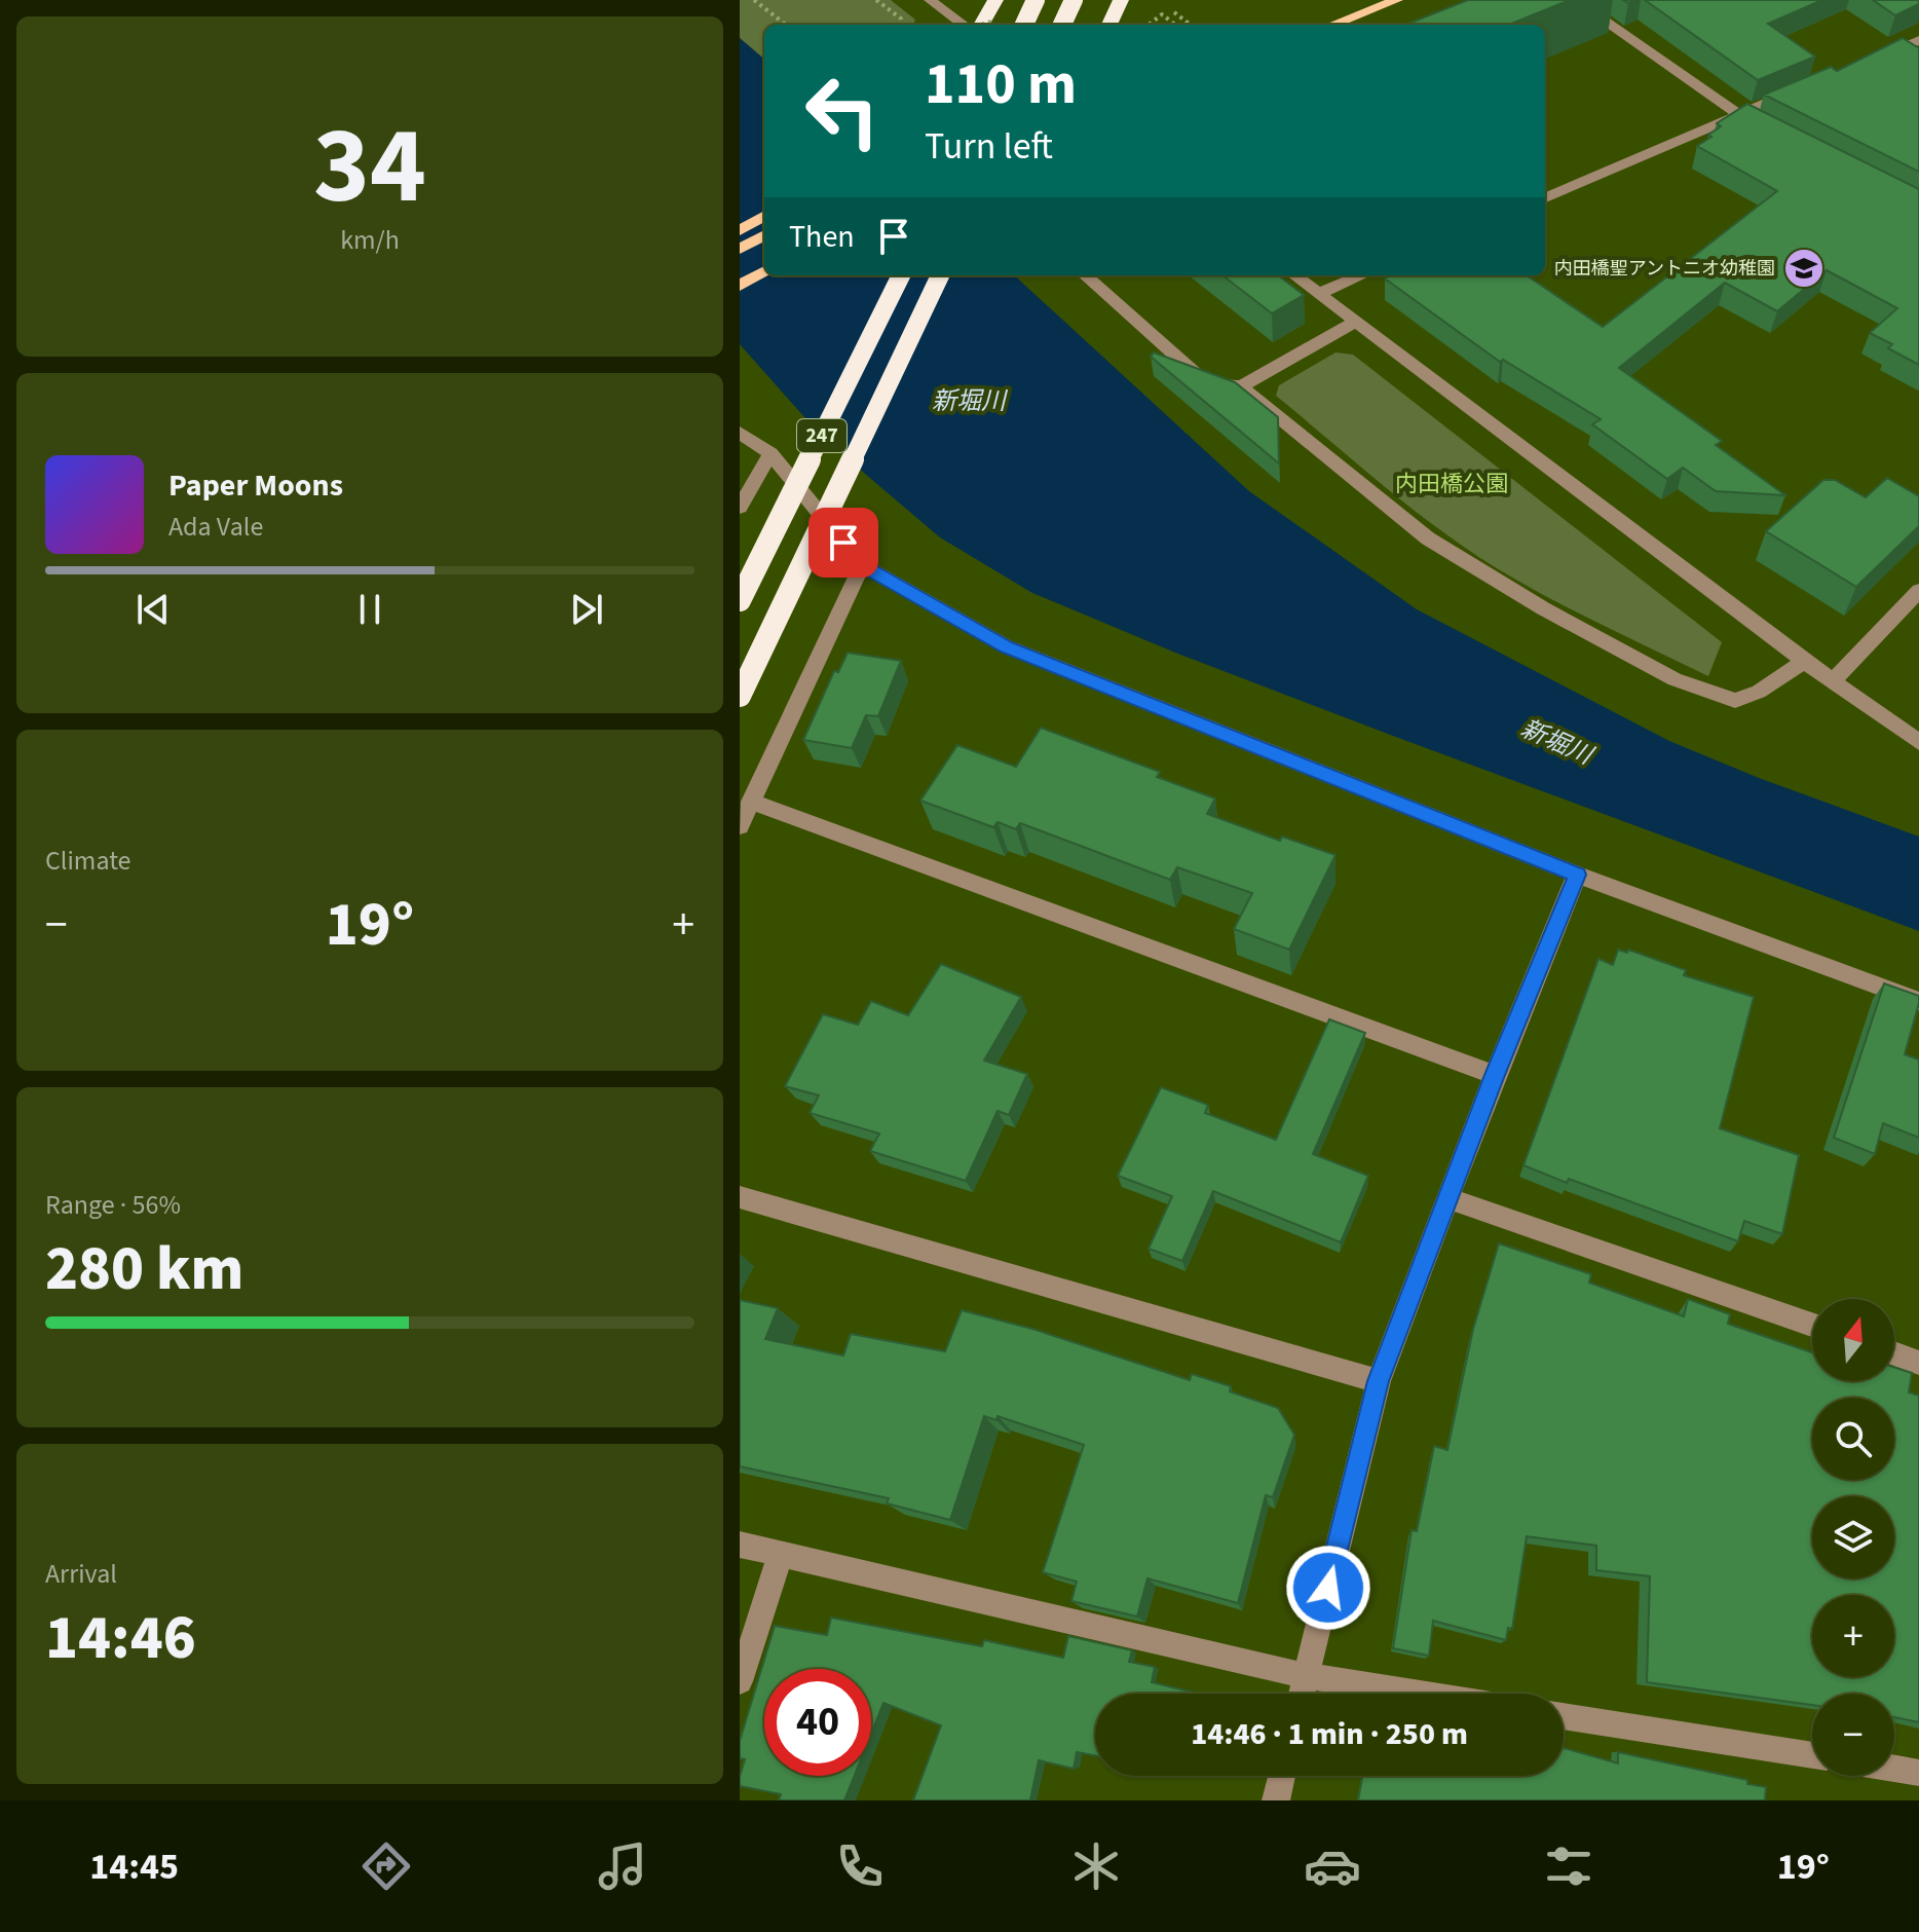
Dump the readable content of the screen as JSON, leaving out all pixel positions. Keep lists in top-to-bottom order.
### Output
{
  "streets": {
    "highway": ["247"]
  },
  "water": ["新堀川"],
  "parks": ["内田橋公園"],
  "places": {
    "school or university": ["内田橋聖アントニオ幼稚園"]
  },
  "north": "top",
  "page": {
    "tile": [
      ["34", "km/h"],
      "Climate",
      ["Range · 56%", "280 km"],
      ["Arrival", "14:46"]
    ],
    "turn": ["110 m", "Turn left"],
    "then": "Then",
    "song": ["Paper Moons", "Ada Vale"],
    "heat": ["−", "19°", "+"],
    "map_buttons": ["+", "−"],
    "limit": "40",
    "trip": "14:46 · 1 min · 250 m",
    "tabs": ["14:45", "19°"]
  }
}
